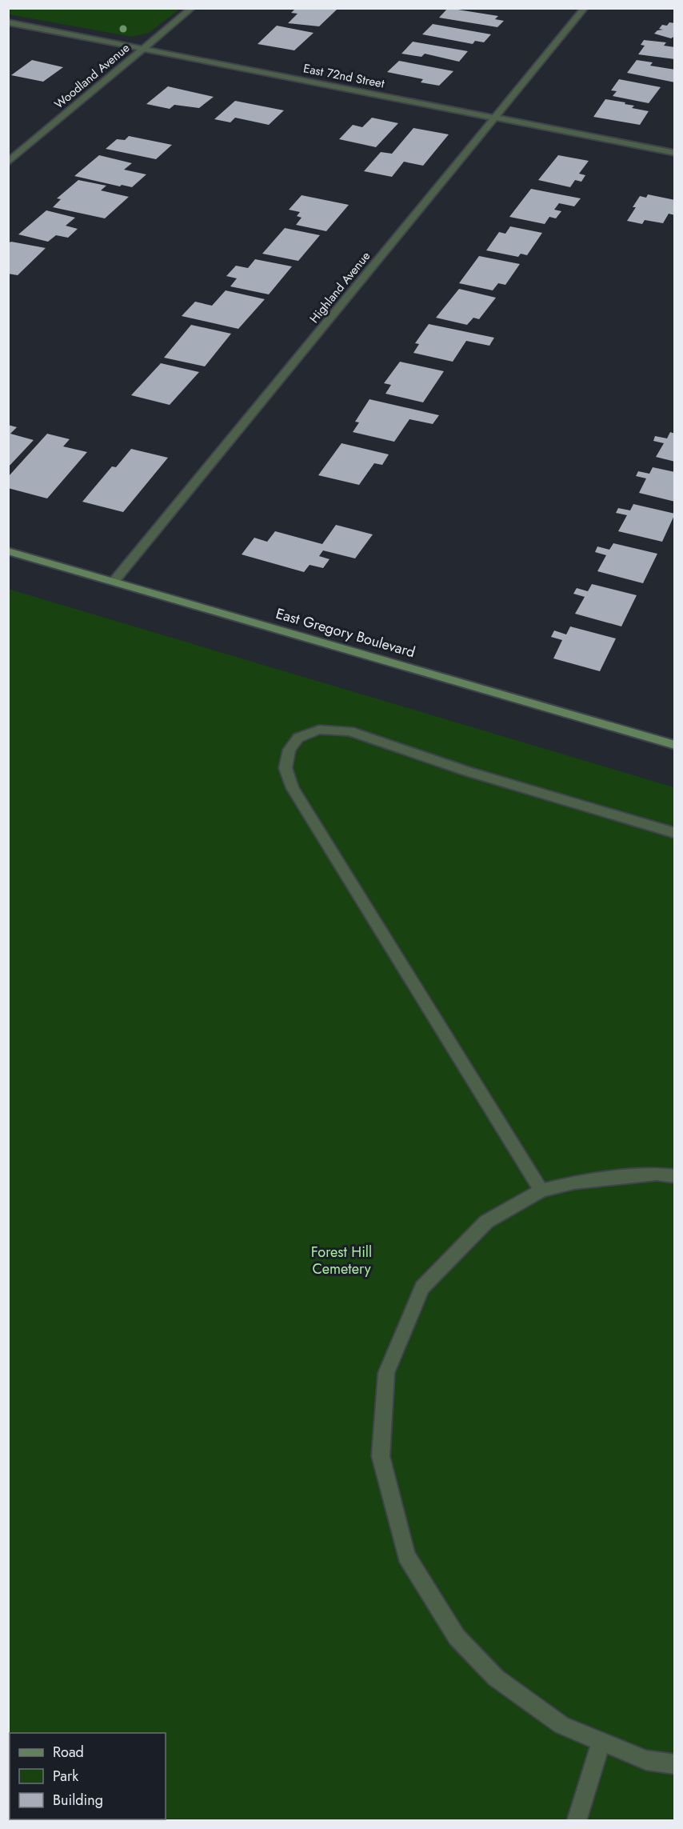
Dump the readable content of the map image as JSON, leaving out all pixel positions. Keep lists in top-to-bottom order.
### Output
{
  "streets": {
    "main road": ["East Gregory Boulevard"],
    "street": ["Woodland Avenue", "East 72nd Street", "Highland Avenue"]
  },
  "crossings": [
    ["Woodland Avenue", "East 72nd Street"],
    ["East 72nd Street", "Highland Avenue"],
    ["Highland Avenue", "East Gregory Boulevard"]
  ],
  "parks": ["Forest Hill Cemetery"],
  "legend": ["Road", "Park", "Building"]
}
